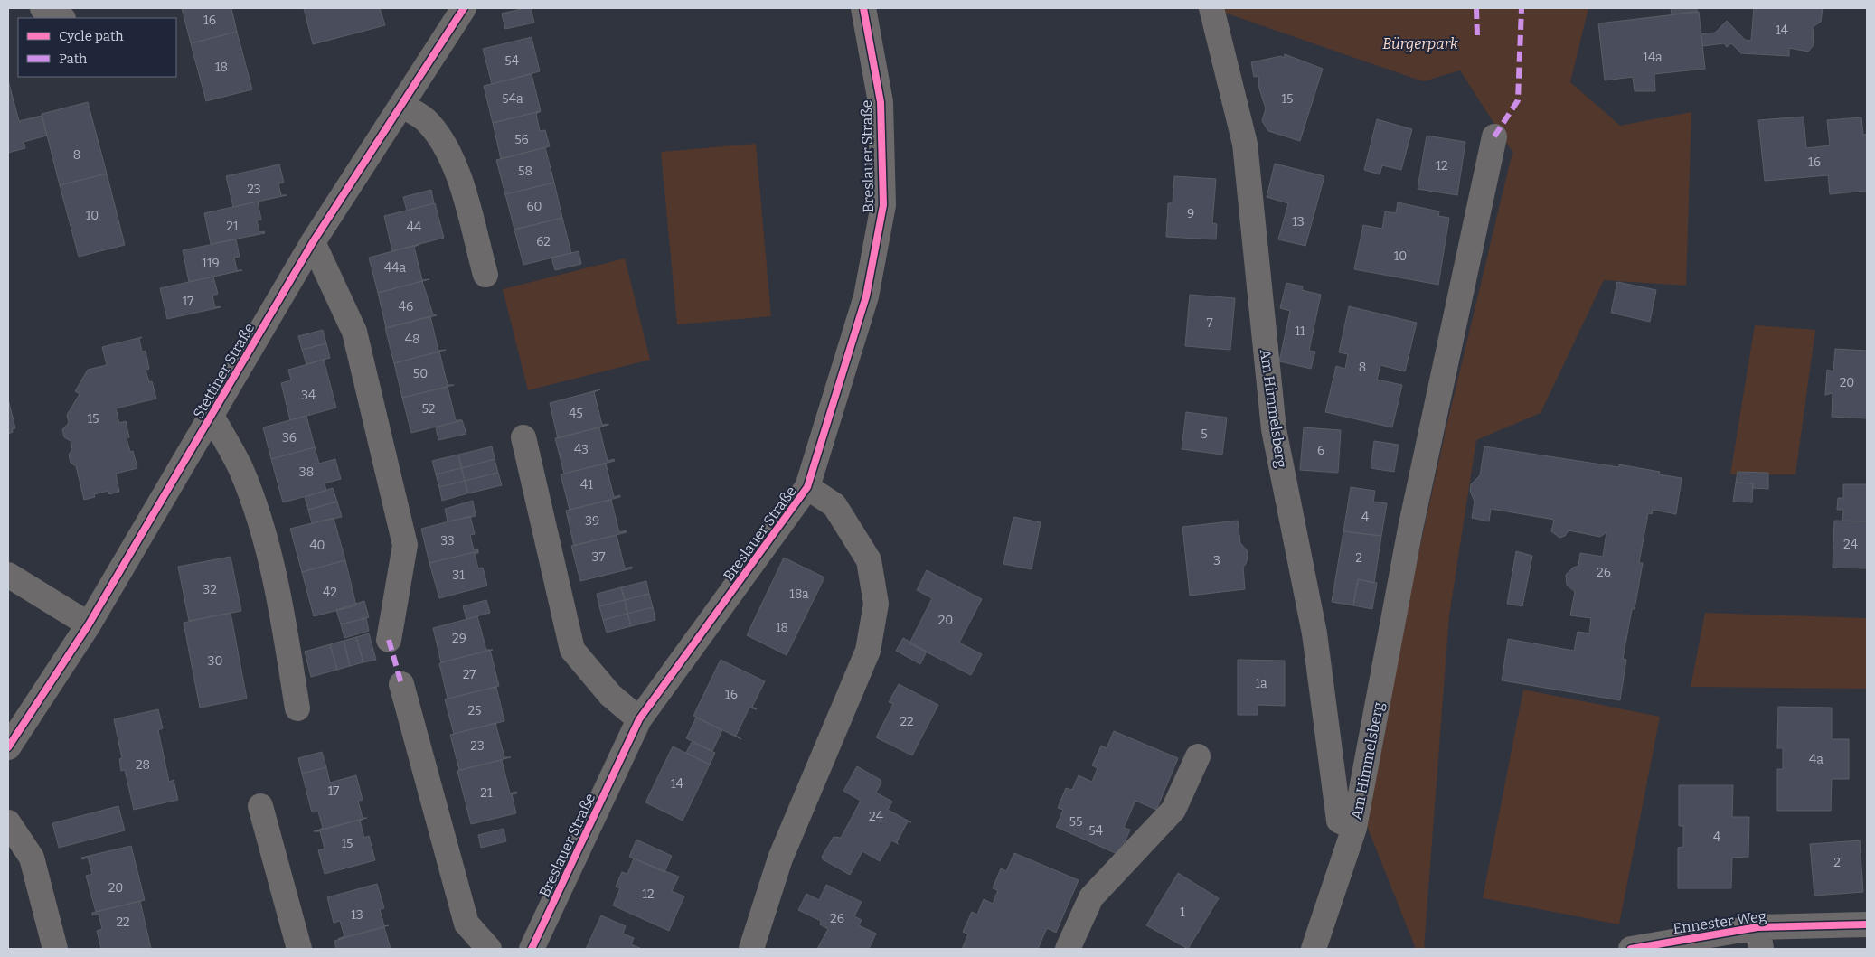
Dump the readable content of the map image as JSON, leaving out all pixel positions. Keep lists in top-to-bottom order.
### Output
{
  "streets": {
    "street": [
      "Breslauer Straße",
      "Stettiner Straße",
      "Am Himmelsberg",
      "Ennester Weg"
    ]
  },
  "parks": ["Bürgerpark"],
  "house_numbers": [
    "16",
    "14",
    "14a",
    "54",
    "18",
    "54a",
    "15",
    "56",
    "8",
    "16",
    "12",
    "58",
    "23",
    "60",
    "9",
    "10",
    "13",
    "21",
    "44",
    "62",
    "10",
    "119",
    "44a",
    "17",
    "46",
    "7",
    "11",
    "48",
    "8",
    "50",
    "20",
    "34",
    "52",
    "45",
    "15",
    "5",
    "36",
    "43",
    "6",
    "38",
    "41",
    "4",
    "39",
    "33",
    "24",
    "40",
    "37",
    "2",
    "3",
    "26",
    "31",
    "32",
    "42",
    "18a",
    "20",
    "18",
    "29",
    "30",
    "27",
    "1a",
    "16",
    "25",
    "22",
    "23",
    "4a",
    "28",
    "14",
    "17",
    "21",
    "24",
    "55",
    "54",
    "4",
    "15",
    "2",
    "20",
    "12",
    "1",
    "13",
    "26",
    "22"
  ],
  "legend": ["Cycle path", "Path"]
}
